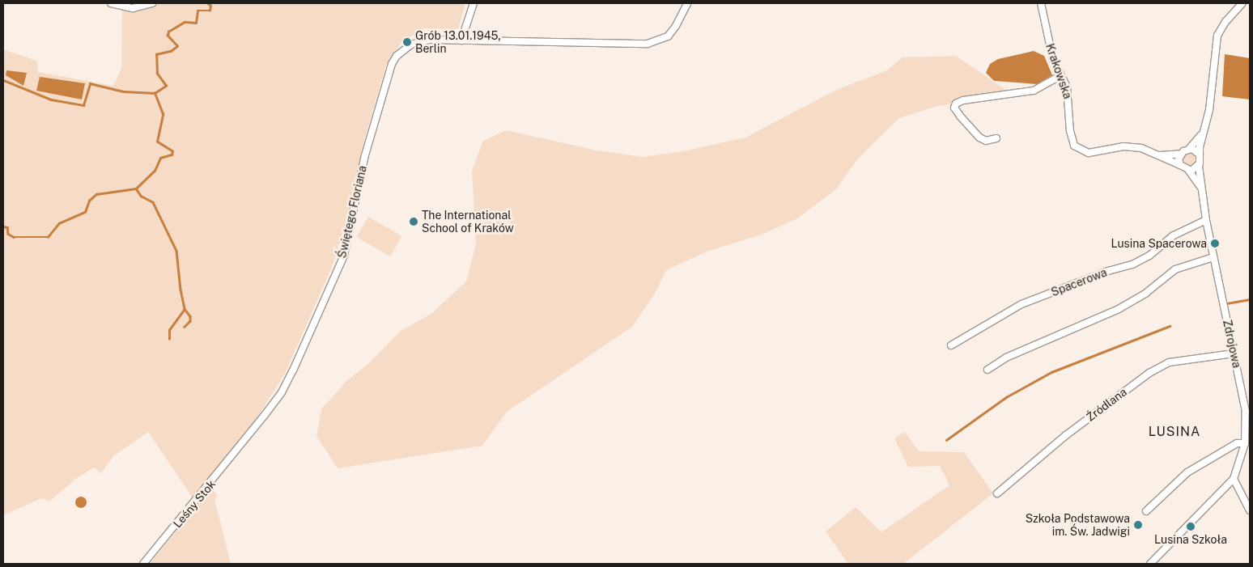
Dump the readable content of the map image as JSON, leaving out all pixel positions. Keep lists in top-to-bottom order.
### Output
{
  "streets": {
    "street": [
      "Krakowska",
      "Świętego Floriana",
      "Spacerowa",
      "Zdrojowa",
      "Źródlana",
      "Leśny Stok"
    ]
  },
  "crossings": [
    ["Krakowska", "Zdrojowa"],
    ["Świętego Floriana", "Leśny Stok"],
    ["Spacerowa", "Zdrojowa"],
    ["Zdrojowa", "Źródlana"]
  ],
  "districts": ["LUSINA"],
  "places": [
    "Grób 13.01.1945, Berlin",
    "The International School of Kraków",
    "Lusina Spacerowa",
    "Szkoła Podstawowa im. Św. Jadwigi",
    "Lusina Szkoła"
  ]
}
